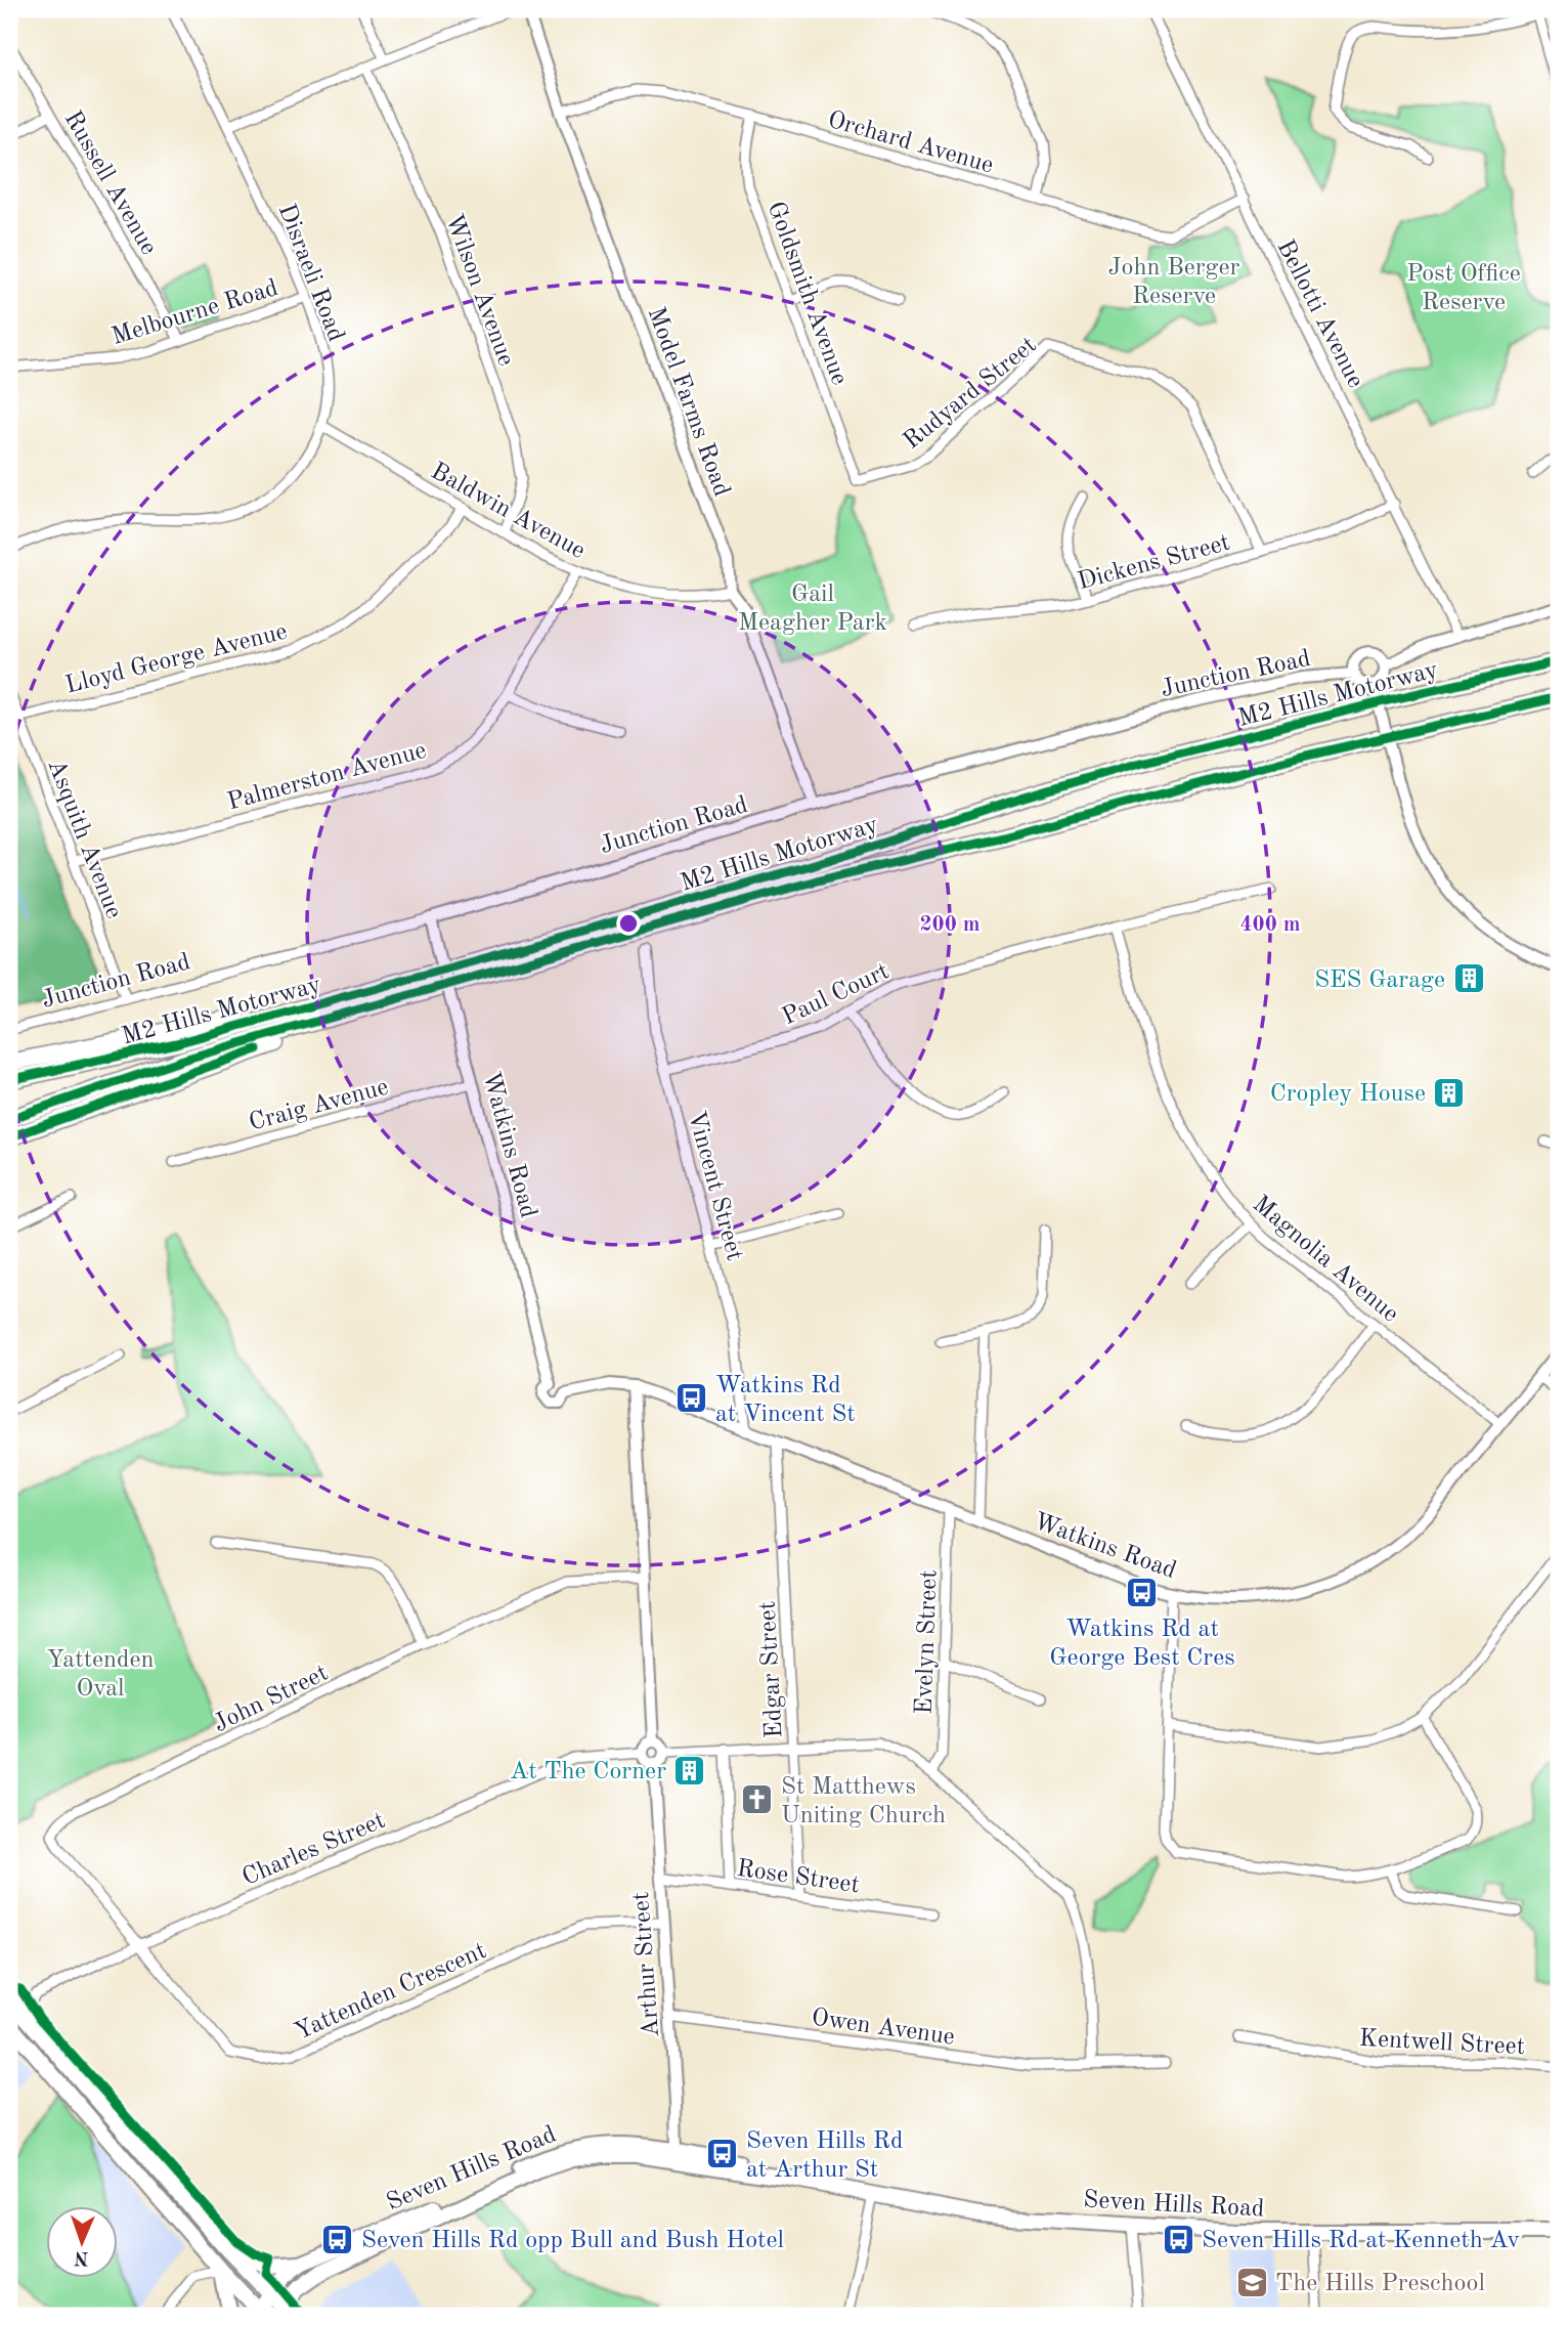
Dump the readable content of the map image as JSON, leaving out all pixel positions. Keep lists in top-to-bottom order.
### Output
{
  "streets": {
    "highway": ["M2 Hills Motorway"],
    "main road": ["Seven Hills Road"],
    "street": [
      "Orchard Avenue",
      "Russell Avenue",
      "Disraeli Road",
      "Wilson Avenue",
      "Goldsmith Avenue",
      "Melbourne Road",
      "Bellotti Avenue",
      "Rudyard Street",
      "Model Farms Road",
      "Baldwin Avenue",
      "Dickens Street",
      "Lloyd George Avenue",
      "Junction Road",
      "Palmerston Avenue",
      "Asquith Avenue",
      "Paul Court",
      "Craig Avenue",
      "Watkins Road",
      "Vincent Street",
      "Magnolia Avenue",
      "Evelyn Street",
      "Edgar Street",
      "John Street",
      "Charles Street",
      "Rose Street",
      "Arthur Street",
      "Yattenden Crescent",
      "Owen Avenue",
      "Kentwell Street"
    ]
  },
  "crossings": [
    ["Orchard Avenue", "Goldsmith Avenue"],
    ["Orchard Avenue", "Bellotti Avenue"],
    ["Orchard Avenue", "Model Farms Road"],
    ["Russell Avenue", "Melbourne Road"],
    ["Disraeli Road", "Melbourne Road"],
    ["Disraeli Road", "Baldwin Avenue"],
    ["Wilson Avenue", "Baldwin Avenue"],
    ["Goldsmith Avenue", "Rudyard Street"],
    ["Bellotti Avenue", "Dickens Street"],
    ["Rudyard Street", "Dickens Street"],
    ["Model Farms Road", "Baldwin Avenue"],
    ["Model Farms Road", "Junction Road"],
    ["Baldwin Avenue", "Lloyd George Avenue"],
    ["Baldwin Avenue", "Palmerston Avenue"],
    ["Lloyd George Avenue", "Asquith Avenue"],
    ["Junction Road", "Asquith Avenue"],
    ["Junction Road", "Watkins Road"],
    ["Palmerston Avenue", "Asquith Avenue"],
    ["Paul Court", "Vincent Street"],
    ["Paul Court", "Magnolia Avenue"],
    ["Craig Avenue", "Watkins Road"],
    ["Watkins Road", "Vincent Street"],
    ["Watkins Road", "Magnolia Avenue"],
    ["Watkins Road", "Evelyn Street"],
    ["Watkins Road", "Edgar Street"],
    ["Edgar Street", "Rose Street"],
    ["John Street", "Charles Street"],
    ["John Street", "Yattenden Crescent"],
    ["Charles Street", "Arthur Street"],
    ["Charles Street", "Yattenden Crescent"],
    ["Rose Street", "Arthur Street"],
    ["Arthur Street", "Yattenden Crescent"],
    ["Arthur Street", "Owen Avenue"],
    ["Arthur Street", "Seven Hills Road"]
  ],
  "parks": [
    "John Berger Reserve",
    "Post Office Reserve",
    "Gail Meagher Park",
    "Yattenden Oval"
  ],
  "places": {
    "building": ["SES Garage", "Cropley House", "At The Corner"],
    "bus stop": [
      "Watkins Rd at Vincent St",
      "Watkins Rd at George Best Cres",
      "Seven Hills Rd at Arthur St",
      "Seven Hills Rd opp Bull and Bush Hotel",
      "Seven Hills Rd at Kenneth Av"
    ],
    "church": ["St Matthews Uniting Church"],
    "school or university": ["The Hills Preschool"]
  },
  "north": "bottom",
  "rings": ["200 m", "400 m"]
}
